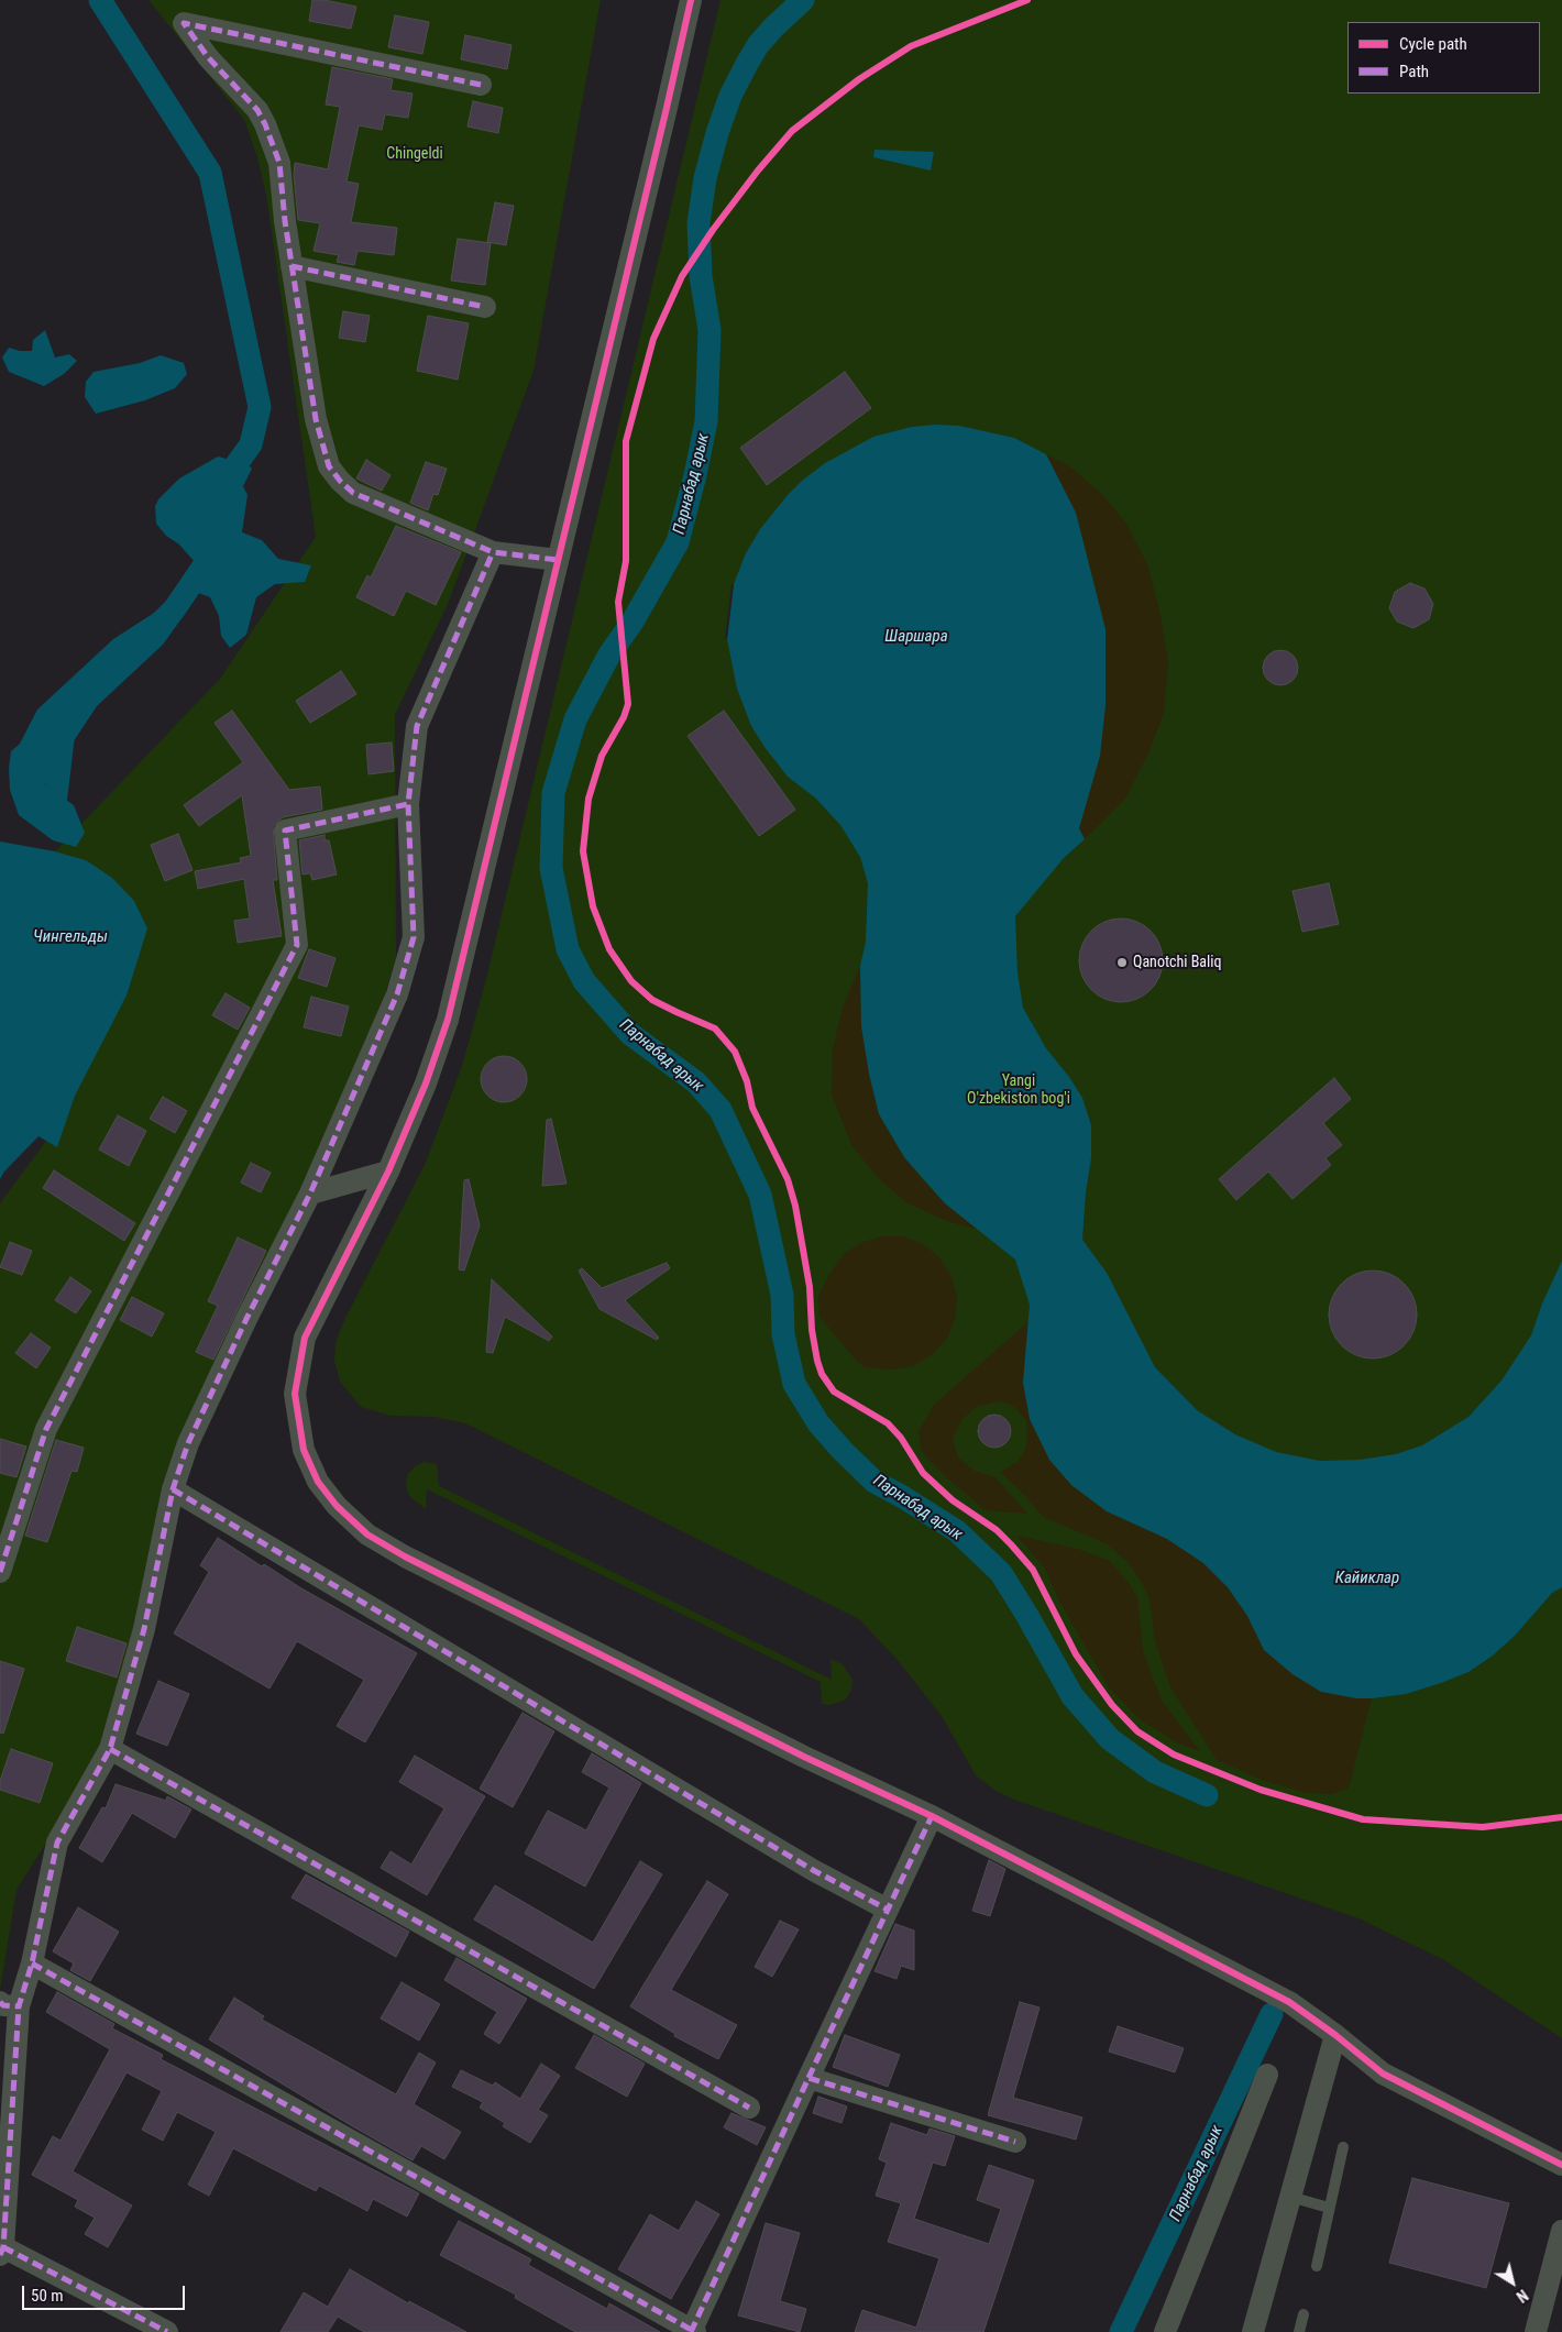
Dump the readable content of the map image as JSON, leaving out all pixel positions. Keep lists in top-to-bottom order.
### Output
{
  "water": [
    "Парнабад арык",
    "Шаршара",
    "Чингельды",
    "Кайиклар"
  ],
  "parks": ["Chingeldi", "Yangi O'zbekiston bog'i"],
  "places": ["Qanotchi Baliq"],
  "legend": ["Cycle path", "Path"],
  "scale_bar": "50 m",
  "north": "bottom right"
}
